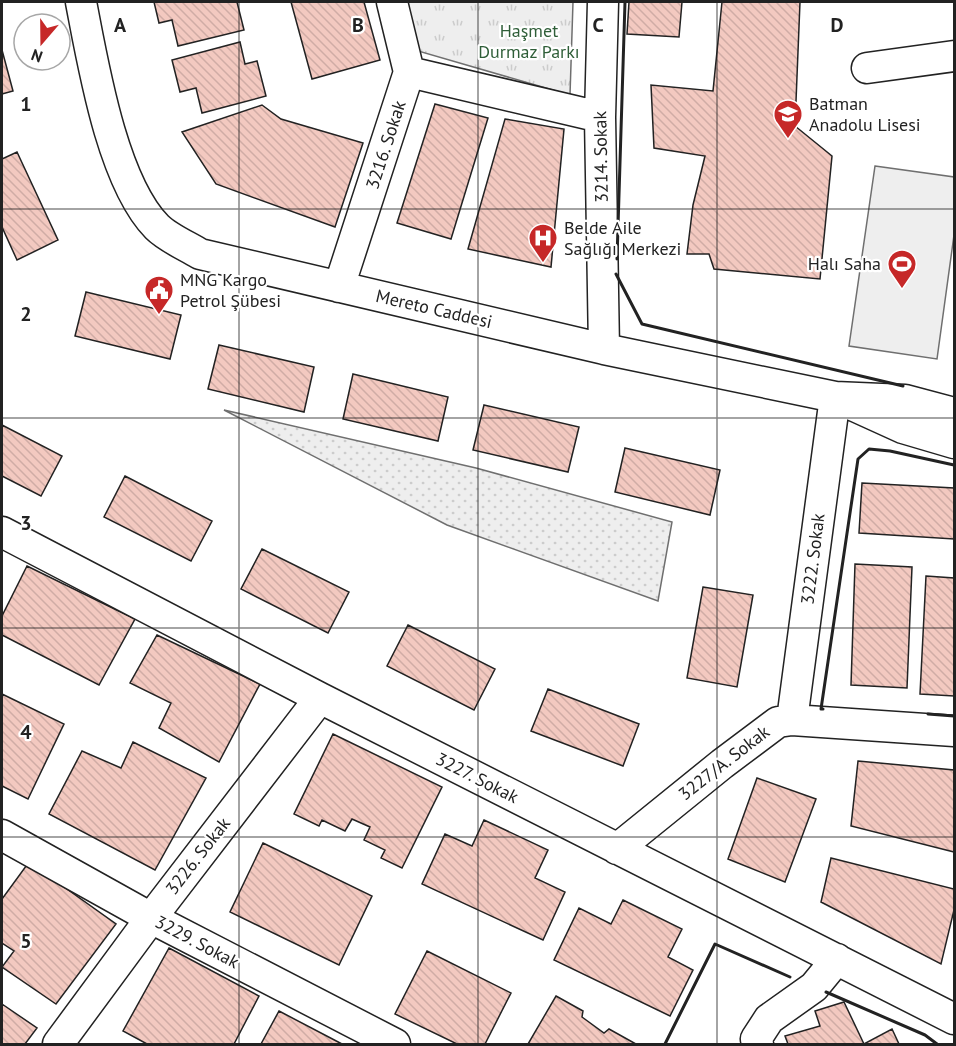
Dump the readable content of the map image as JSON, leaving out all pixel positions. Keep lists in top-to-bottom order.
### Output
{
  "streets": {
    "street": [
      "3216. Sokak",
      "3214. Sokak",
      "Mereto Caddesi",
      "3222. Sokak",
      "3227/A. Sokak",
      "3227. Sokak",
      "3226. Sokak",
      "3229. Sokak"
    ]
  },
  "crossings": [
    ["3216. Sokak", "Mereto Caddesi"],
    ["3214. Sokak", "Mereto Caddesi"],
    ["Mereto Caddesi", "3222. Sokak"],
    ["3222. Sokak", "3227/A. Sokak"],
    ["3227/A. Sokak", "3227. Sokak"],
    ["3227. Sokak", "3226. Sokak"],
    ["3226. Sokak", "3229. Sokak"]
  ],
  "parks": ["Haşmet Durmaz Parkı"],
  "places": {
    "school or university": ["Batman Anadolu Lisesi"],
    "hospital": ["Belde Aile Sağlığı Merkezi"],
    "sports": ["Halı Saha"],
    "public building": ["MNG Kargo Petrol Şübesi"]
  },
  "north": "bottom",
  "grid": {
    "columns": [
      "A",
      "B",
      "C",
      "D"
    ],
    "rows": [
      "1",
      "2",
      "3",
      "4",
      "5"
    ]
  }
}
